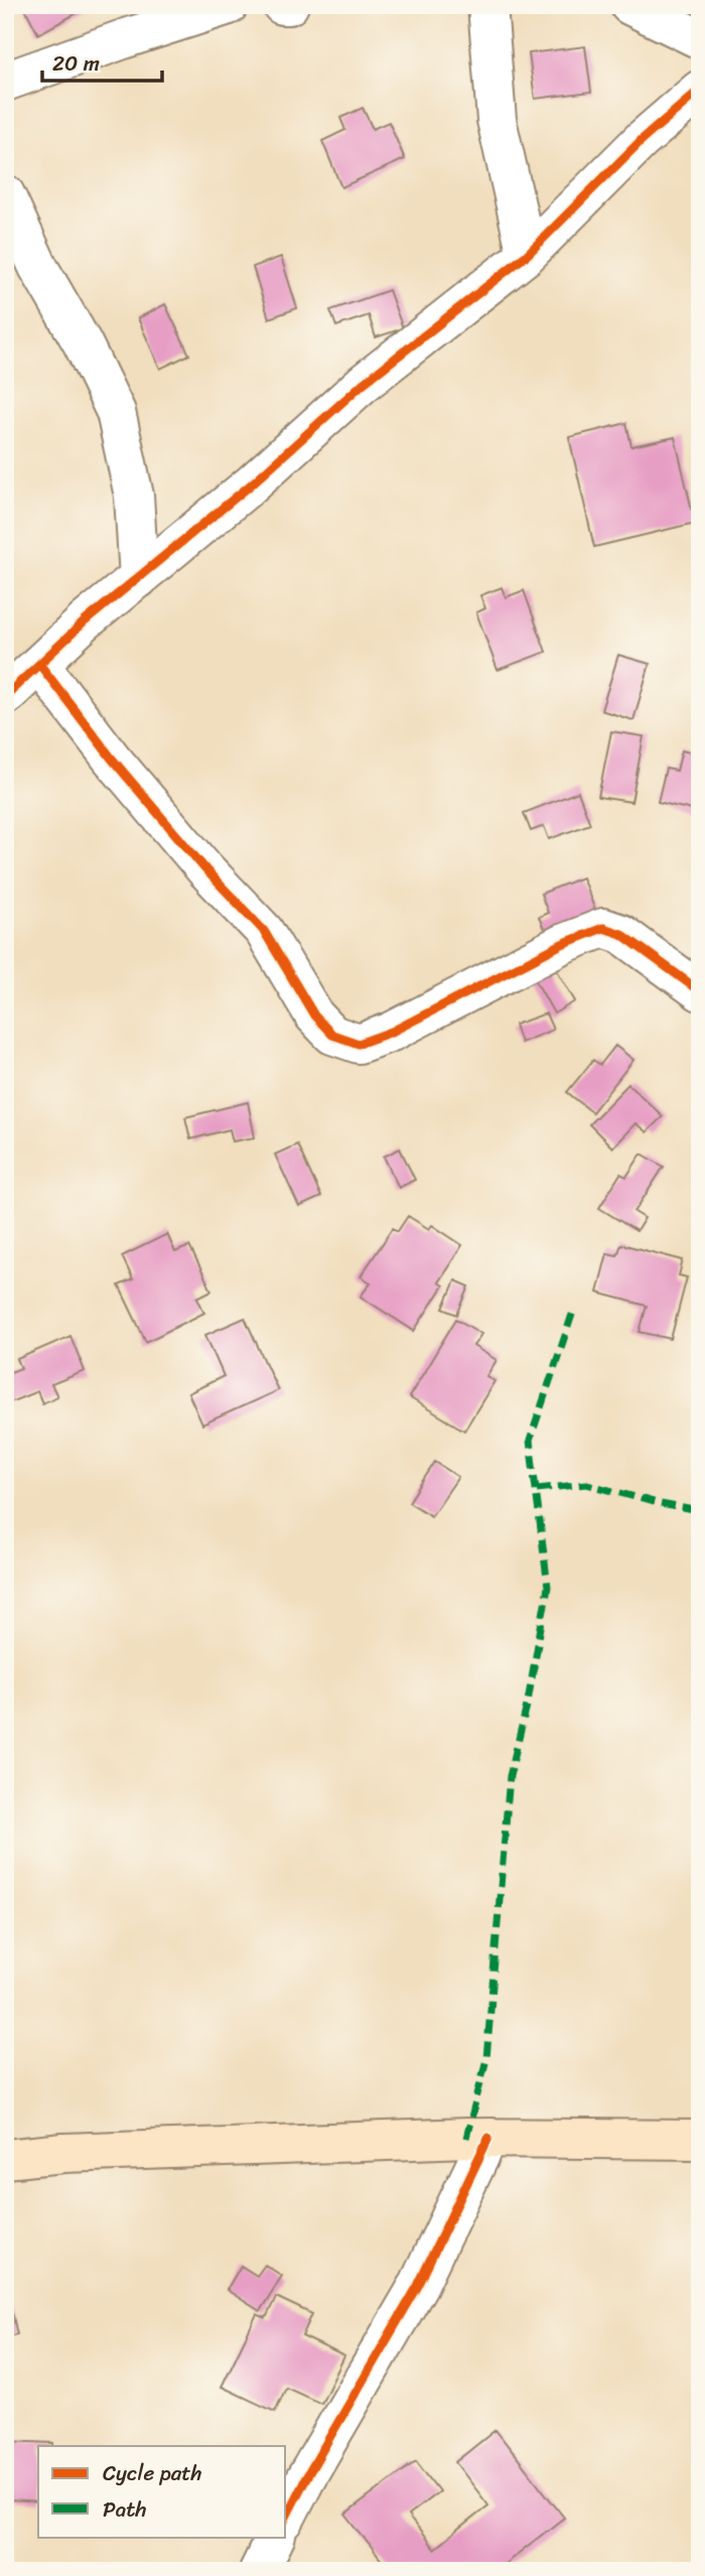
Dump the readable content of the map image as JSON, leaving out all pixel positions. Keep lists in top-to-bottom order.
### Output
{
  "legend": ["Cycle path", "Path"],
  "scale_bar": "20 m"
}
